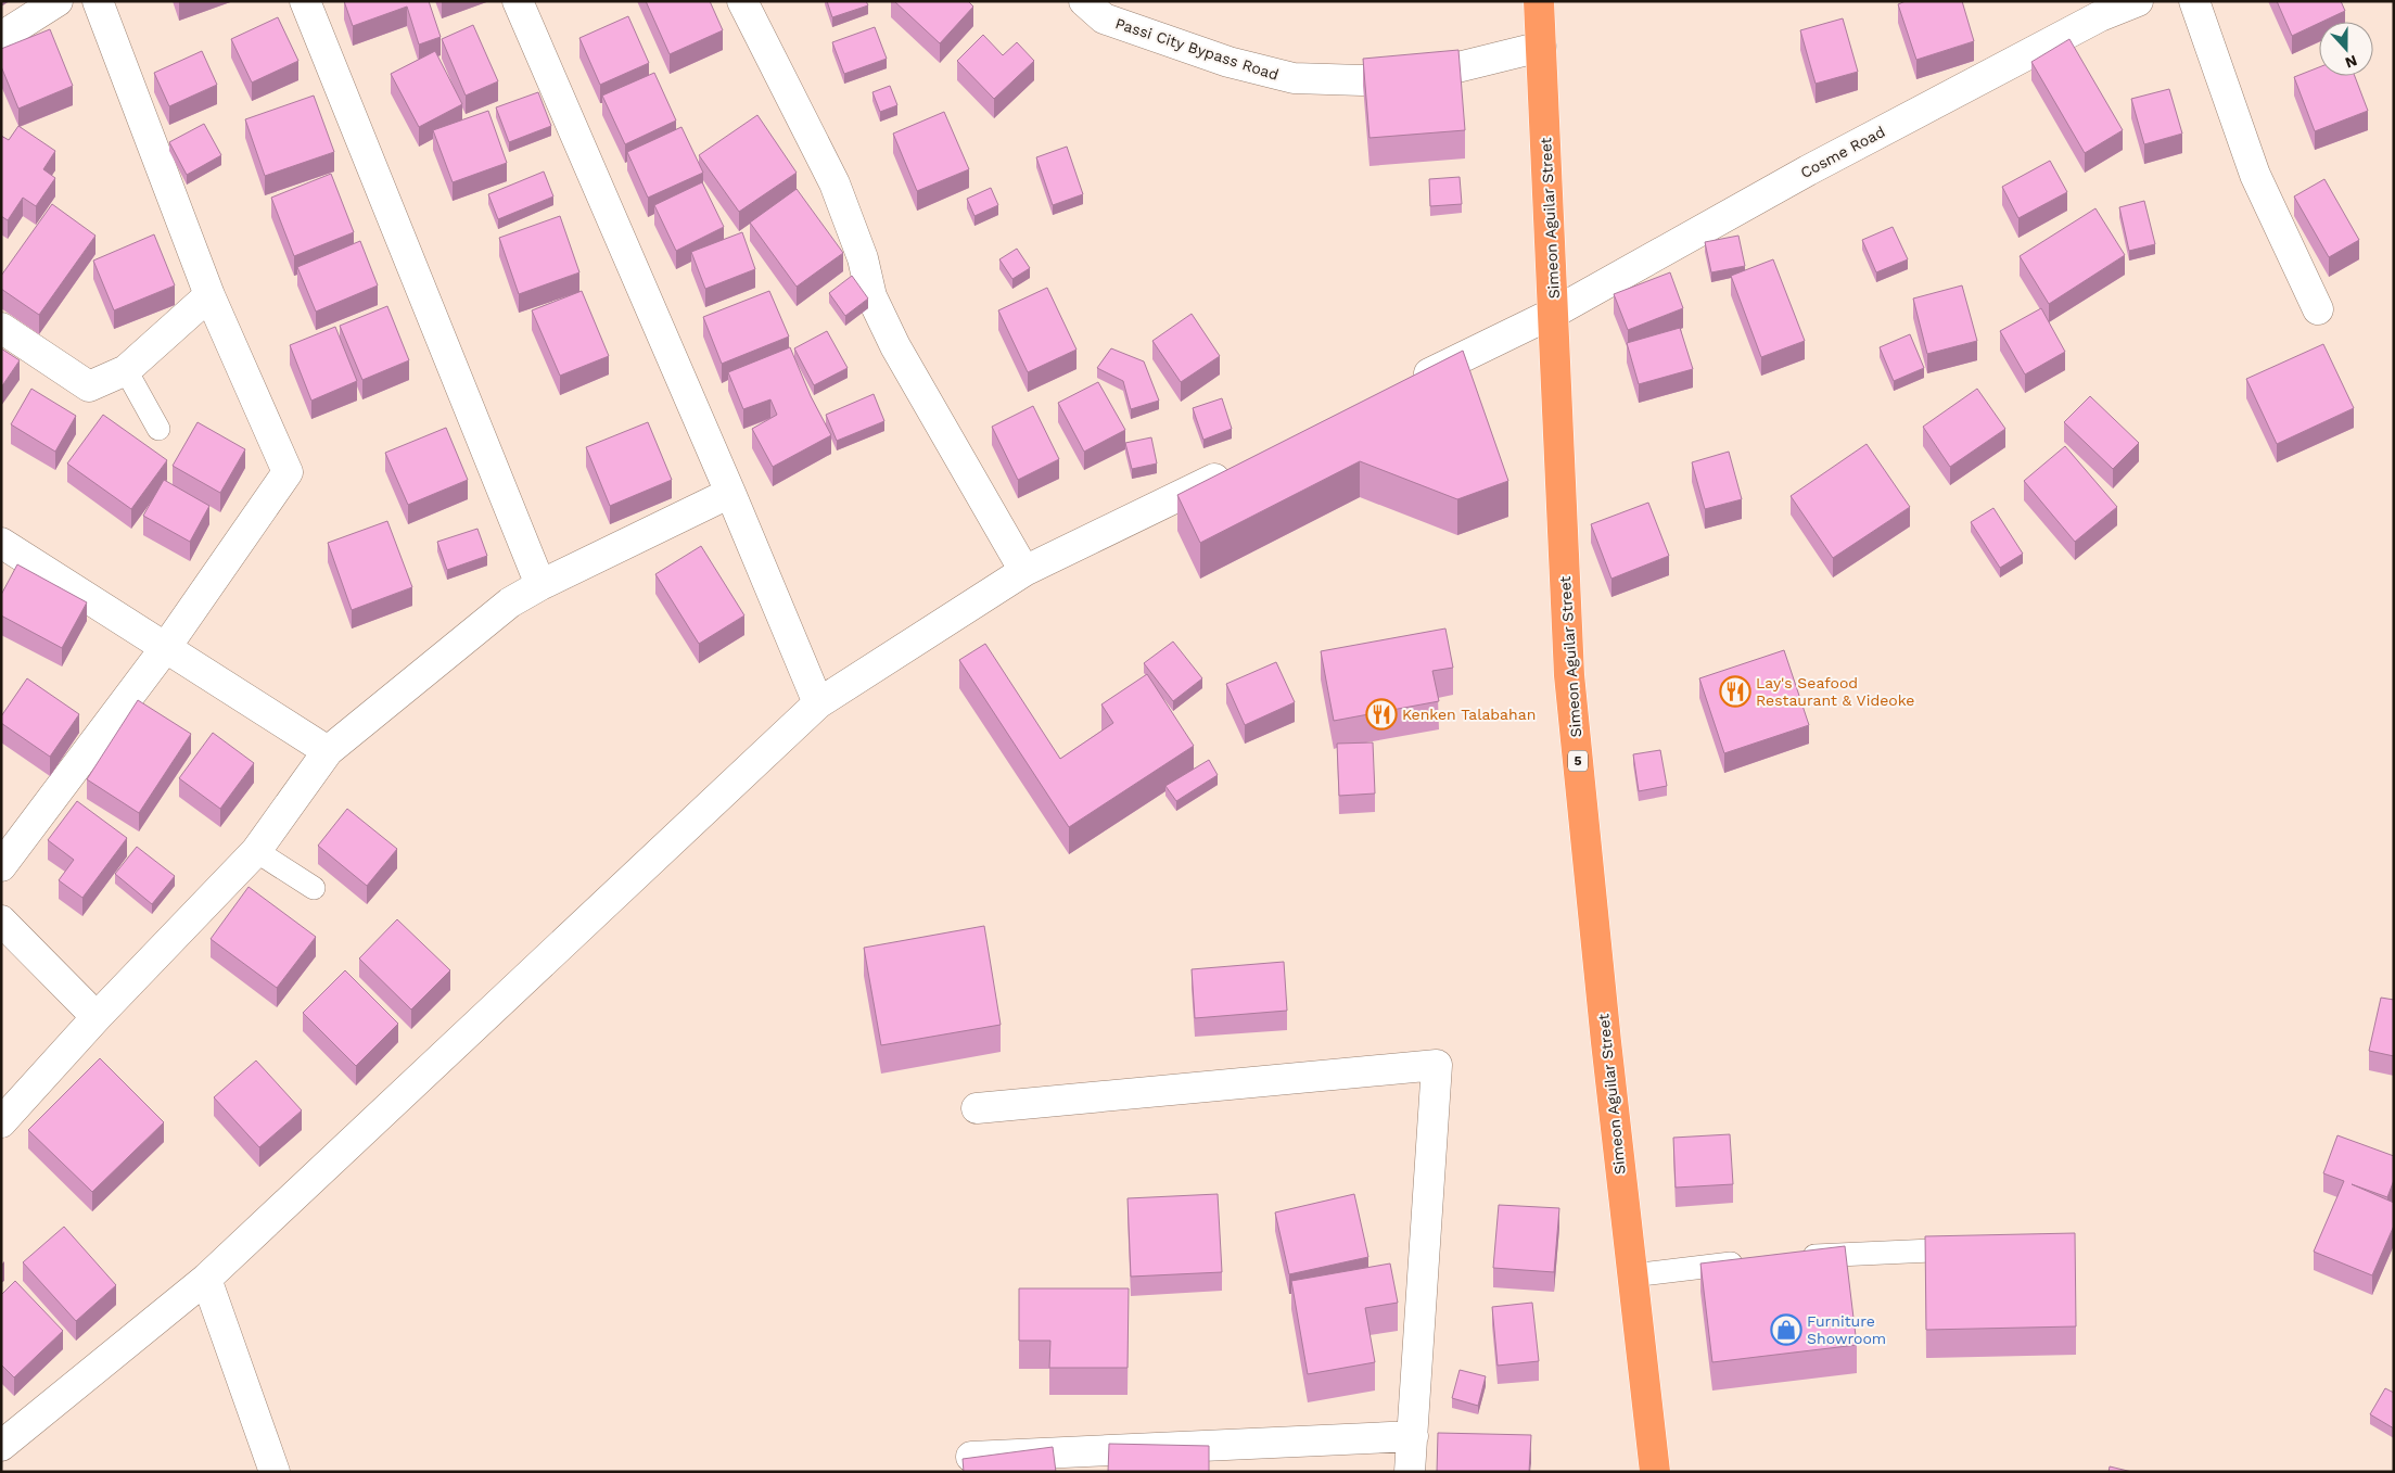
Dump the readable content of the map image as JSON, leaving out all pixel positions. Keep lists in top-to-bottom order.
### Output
{
  "streets": {
    "highway": ["Simeon Aguilar Street", "5"],
    "street": ["Passi City Bypass Road", "Cosme Road"]
  },
  "crossings": [
    ["Passi City Bypass Road", "Simeon Aguilar Street"],
    ["Cosme Road", "Simeon Aguilar Street"]
  ],
  "places": {
    "restaurant": ["Lay's Seafood Restaurant & Videoke", "Kenken Talabahan"],
    "shop": ["Furniture Showroom"]
  },
  "north": "bottom"
}
